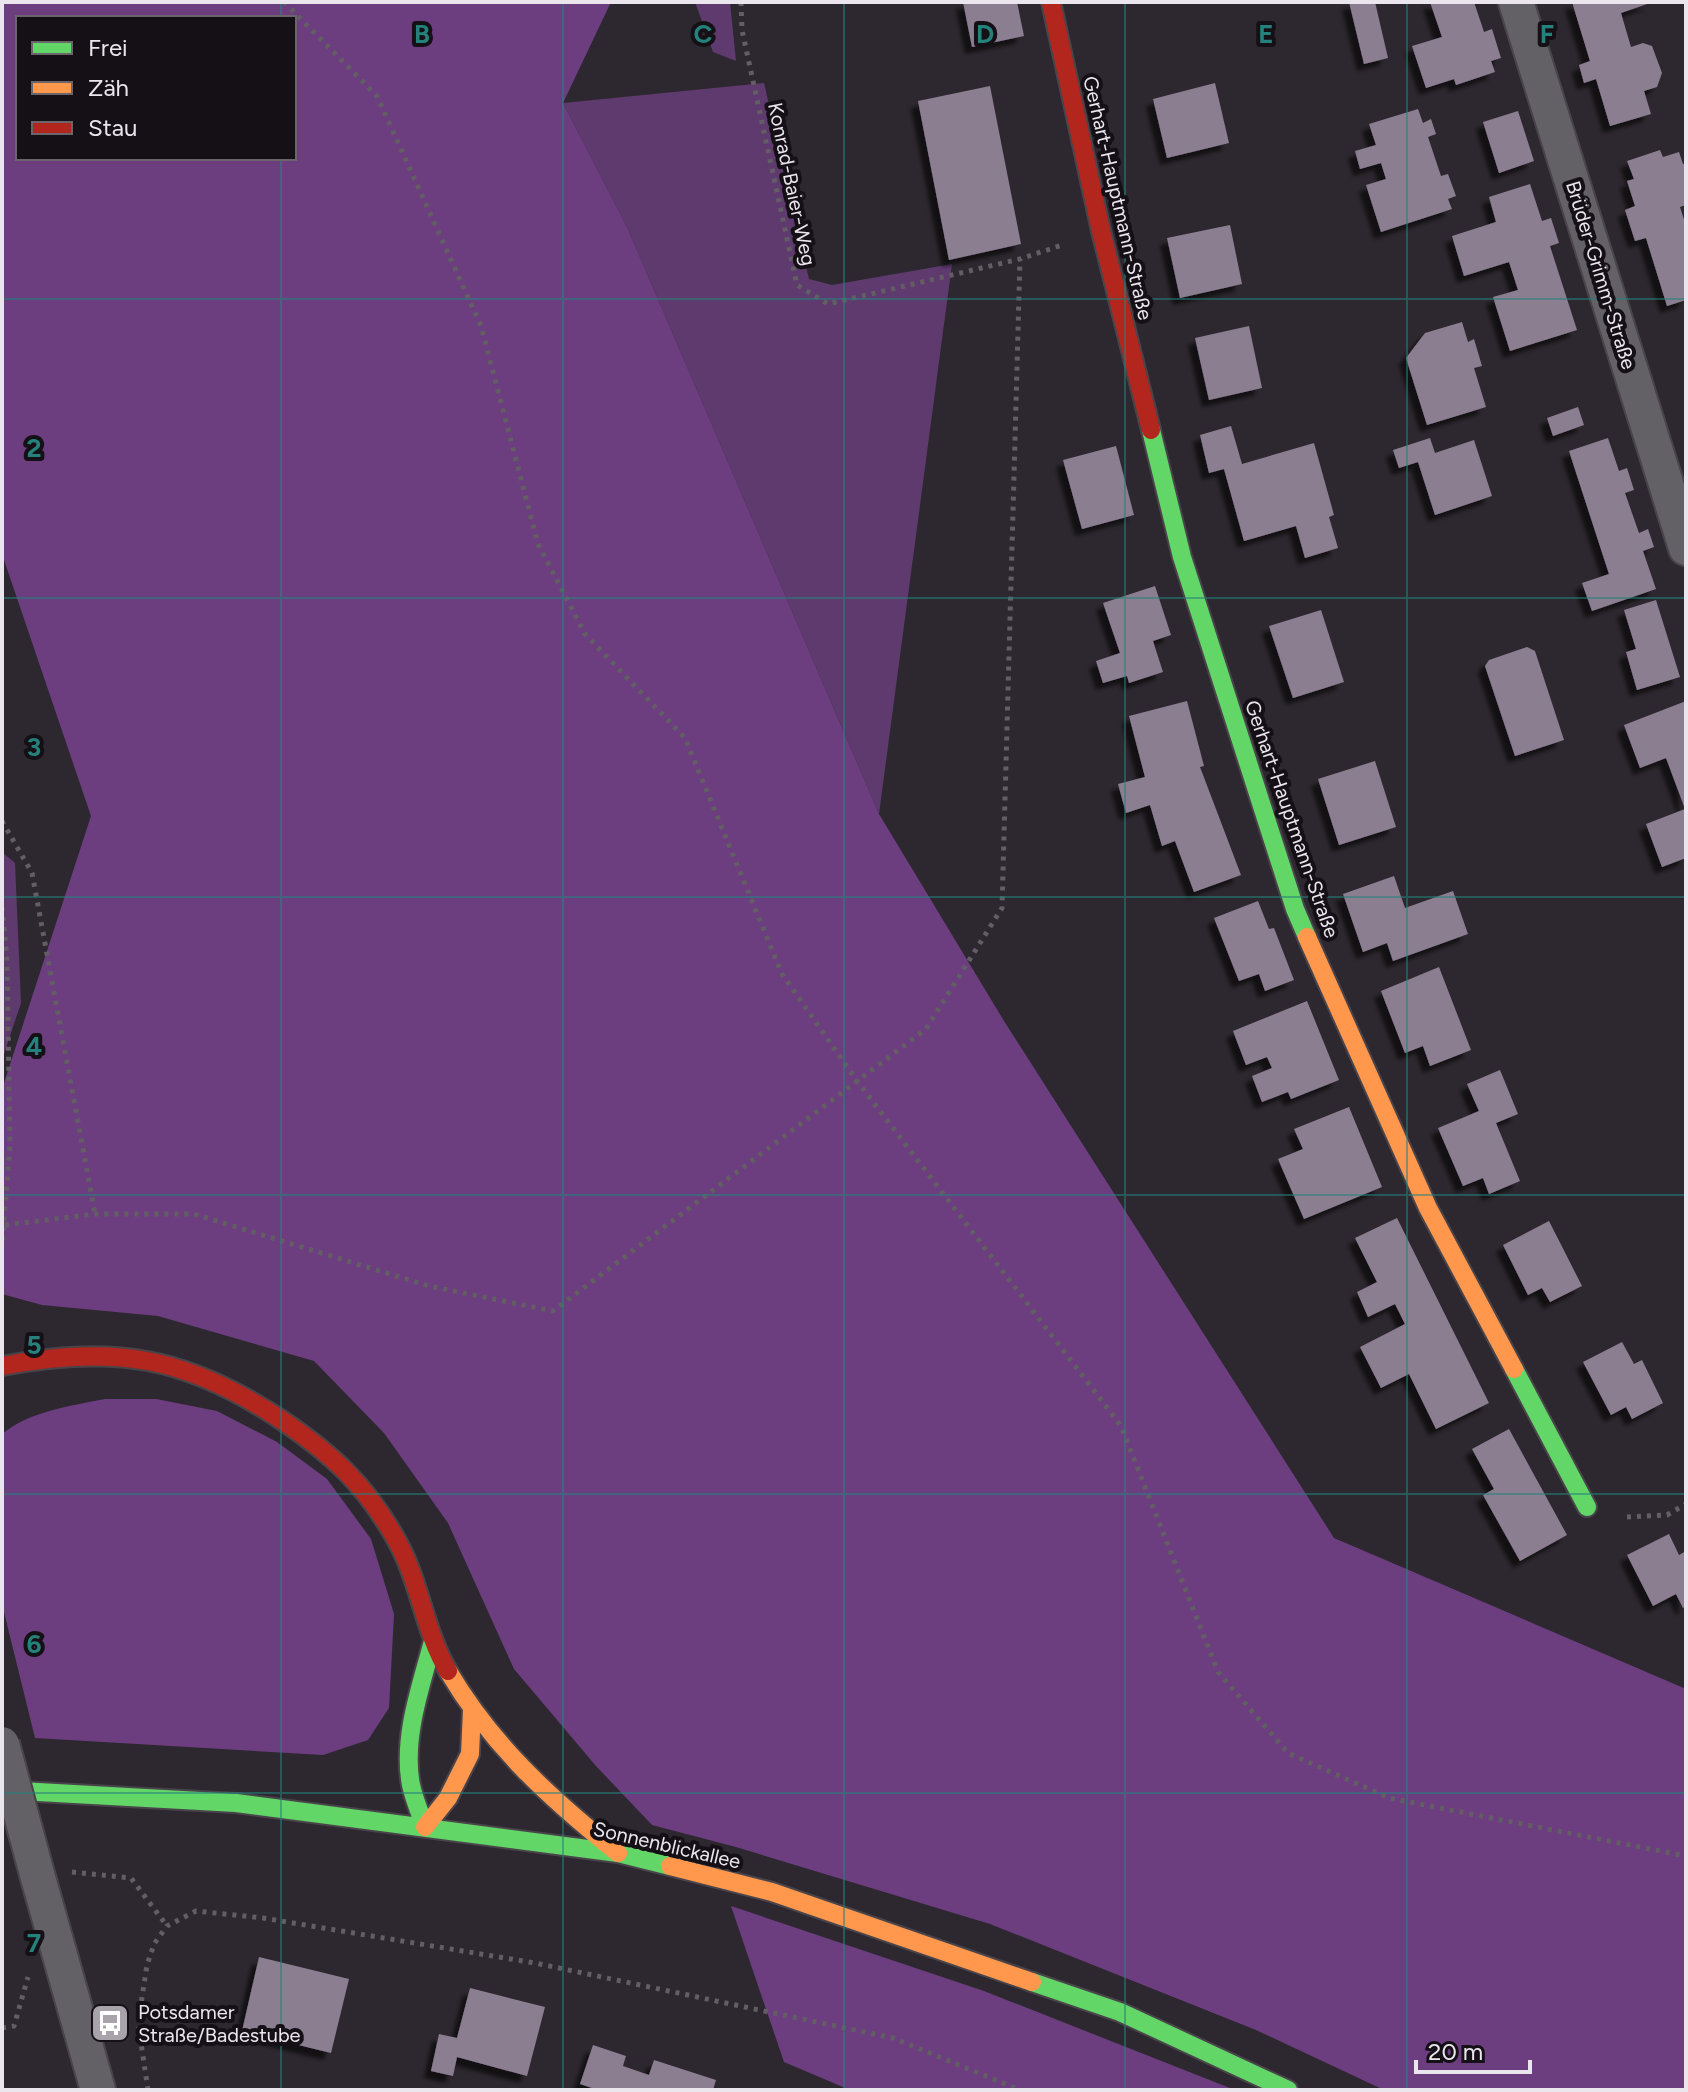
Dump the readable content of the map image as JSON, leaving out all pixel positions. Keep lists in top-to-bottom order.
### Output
{
  "streets": {
    "main road": ["Gerhart-Hauptmann-Straße", "Sonnenblickallee"],
    "street": ["Brüder-Grimm-Straße"],
    "path": ["Konrad-Baier-Weg"]
  },
  "places": {
    "bus stop": ["Potsdamer Straße/Badestube"]
  },
  "legend": ["Frei", "Zäh", "Stau"],
  "scale_bar": "20 m",
  "grid": {
    "columns": [
      "B",
      "C",
      "D",
      "E",
      "F"
    ],
    "rows": [
      "2",
      "3",
      "4",
      "5",
      "6",
      "7"
    ]
  }
}
